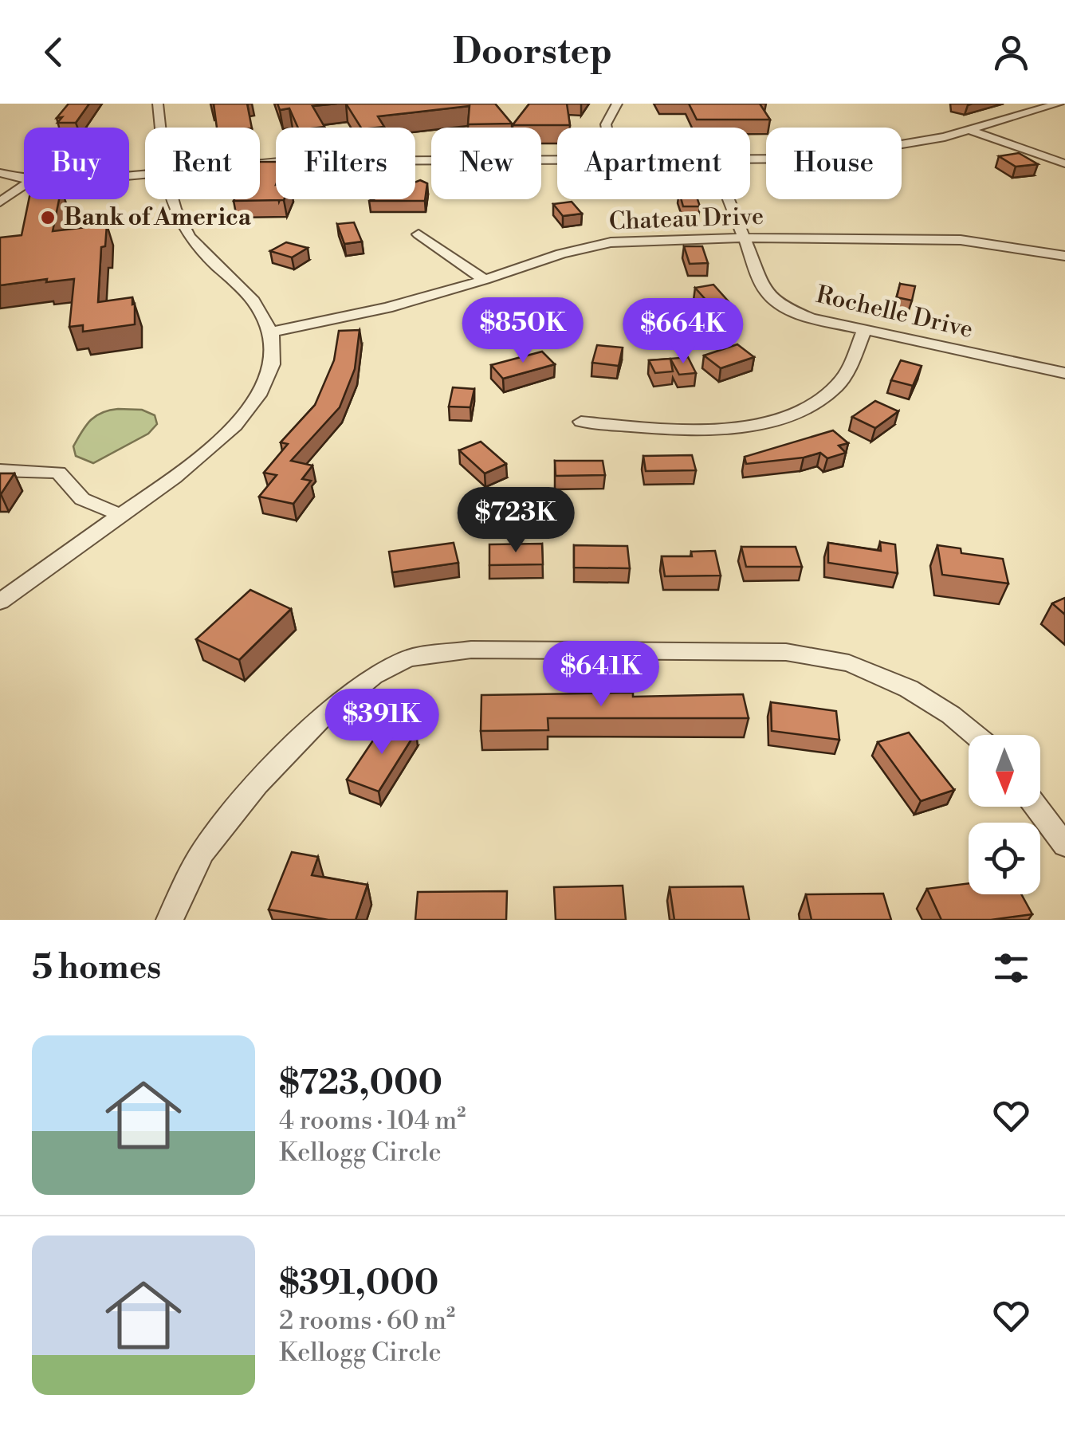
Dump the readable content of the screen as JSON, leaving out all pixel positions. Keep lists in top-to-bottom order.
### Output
{
  "streets": {
    "street": ["Chateau Drive", "Rochelle Drive"]
  },
  "crossings": [
    ["Chateau Drive", "Rochelle Drive"]
  ],
  "places": ["Bank of America"],
  "north": "bottom",
  "page": {
    "header": "Doorstep",
    "chip": [
      "Buy",
      "Rent",
      "Filters",
      "New",
      "Apartment",
      "House"
    ],
    "price": [
      "$850K",
      "$664K",
      "$723K",
      "$641K",
      "$391K"
    ],
    "heading": "5 homes",
    "list": [
      {
        "name": "$723,000",
        "note": "4 rooms · 104 m² · Kellogg Circle"
      },
      {
        "name": "$391,000",
        "note": "2 rooms · 60 m² · Kellogg Circle"
      }
    ]
  }
}
